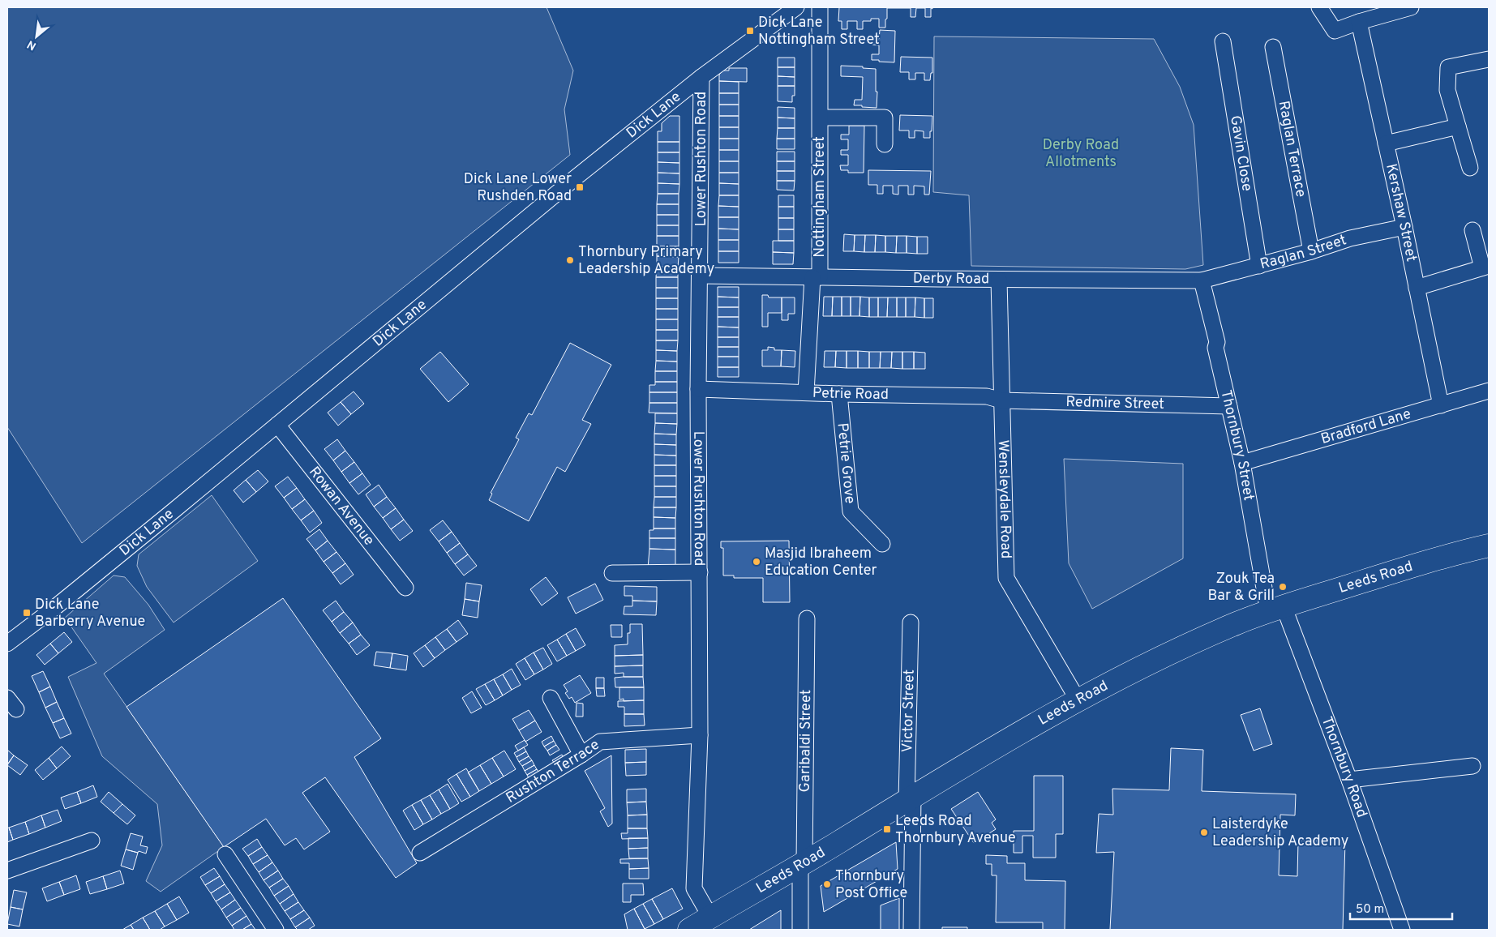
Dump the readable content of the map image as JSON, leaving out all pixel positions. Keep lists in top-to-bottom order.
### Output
{
  "streets": {
    "highway": ["Leeds Road"],
    "street": [
      "Dick Lane",
      "Raglan Terrace",
      "Gavin Close",
      "Lower Rushton Road",
      "Nottingham Street",
      "Kershaw Street",
      "Raglan Street",
      "Derby Road",
      "Petrie Road",
      "Redmire Street",
      "Bradford Lane",
      "Thornbury Street",
      "Petrie Grove",
      "Wensleydale Road",
      "Rowan Avenue",
      "Victor Street",
      "Garibaldi Street",
      "Thornbury Road",
      "Rushton Terrace"
    ]
  },
  "crossings": [
    ["Dick Lane", "Lower Rushton Road"],
    ["Dick Lane", "Rowan Avenue"],
    ["Raglan Terrace", "Raglan Street"],
    ["Gavin Close", "Raglan Street"],
    ["Lower Rushton Road", "Derby Road"],
    ["Lower Rushton Road", "Petrie Road"],
    ["Lower Rushton Road", "Leeds Road"],
    ["Lower Rushton Road", "Rushton Terrace"],
    ["Nottingham Street", "Derby Road"],
    ["Kershaw Street", "Raglan Street"],
    ["Kershaw Street", "Bradford Lane"],
    ["Raglan Street", "Derby Road"],
    ["Raglan Street", "Thornbury Street"],
    ["Derby Road", "Thornbury Street"],
    ["Derby Road", "Wensleydale Road"],
    ["Petrie Road", "Redmire Street"],
    ["Petrie Road", "Petrie Grove"],
    ["Petrie Road", "Wensleydale Road"],
    ["Redmire Street", "Thornbury Street"],
    ["Redmire Street", "Wensleydale Road"],
    ["Bradford Lane", "Thornbury Street"],
    ["Thornbury Street", "Leeds Road"],
    ["Thornbury Street", "Thornbury Road"],
    ["Wensleydale Road", "Leeds Road"],
    ["Leeds Road", "Victor Street"],
    ["Leeds Road", "Garibaldi Street"],
    ["Leeds Road", "Thornbury Road"]
  ],
  "parks": ["Derby Road Allotments"],
  "places": {
    "transit": [
      "Dick Lane Nottingham Street",
      "Dick Lane Lower Rushden Road",
      "Dick Lane Barberry Avenue",
      "Leeds Road Thornbury Avenue"
    ],
    "other": [
      "Thornbury Primary Leadership Academy",
      "Masjid Ibraheem Education Center",
      "Zouk Tea Bar & Grill",
      "Laisterdyke Leadership Academy",
      "Thornbury Post Office"
    ]
  },
  "scale_bar": "50 m",
  "north": "bottom left"
}
